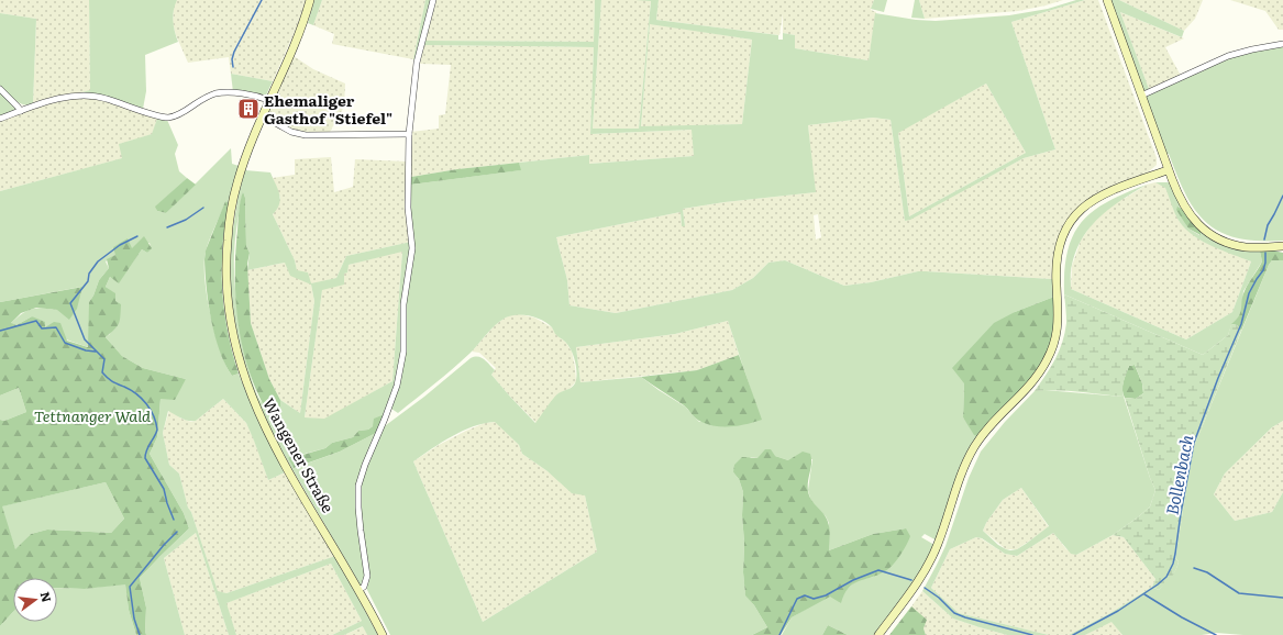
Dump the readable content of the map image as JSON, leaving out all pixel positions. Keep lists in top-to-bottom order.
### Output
{
  "streets": {
    "main road": ["Wangener Straße"]
  },
  "water": ["Bollenbach"],
  "parks": ["Tettnanger Wald"],
  "places": {
    "building": ["Ehemaliger Gasthof \"Stiefel\""]
  },
  "north": "right"
}
